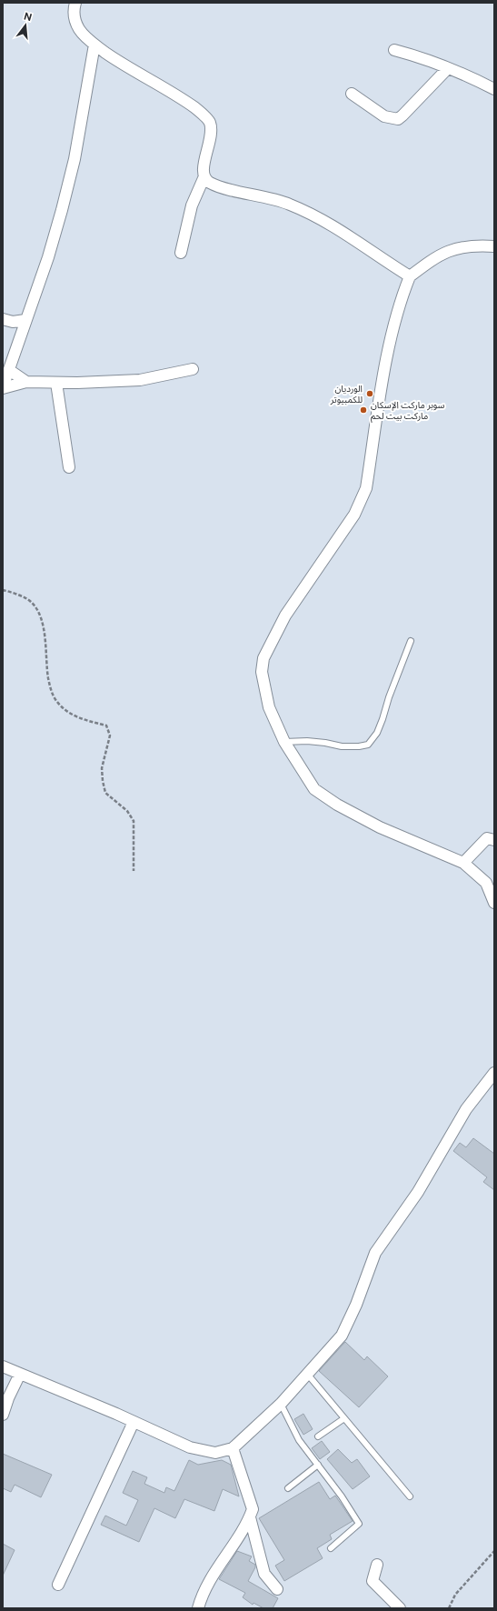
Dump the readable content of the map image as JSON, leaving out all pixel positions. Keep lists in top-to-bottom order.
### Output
{
  "places": ["الورديان للكمبيوتر", "سوبر ماركت الإسكان ماركت بيت لحم"],
  "north": "top"
}
